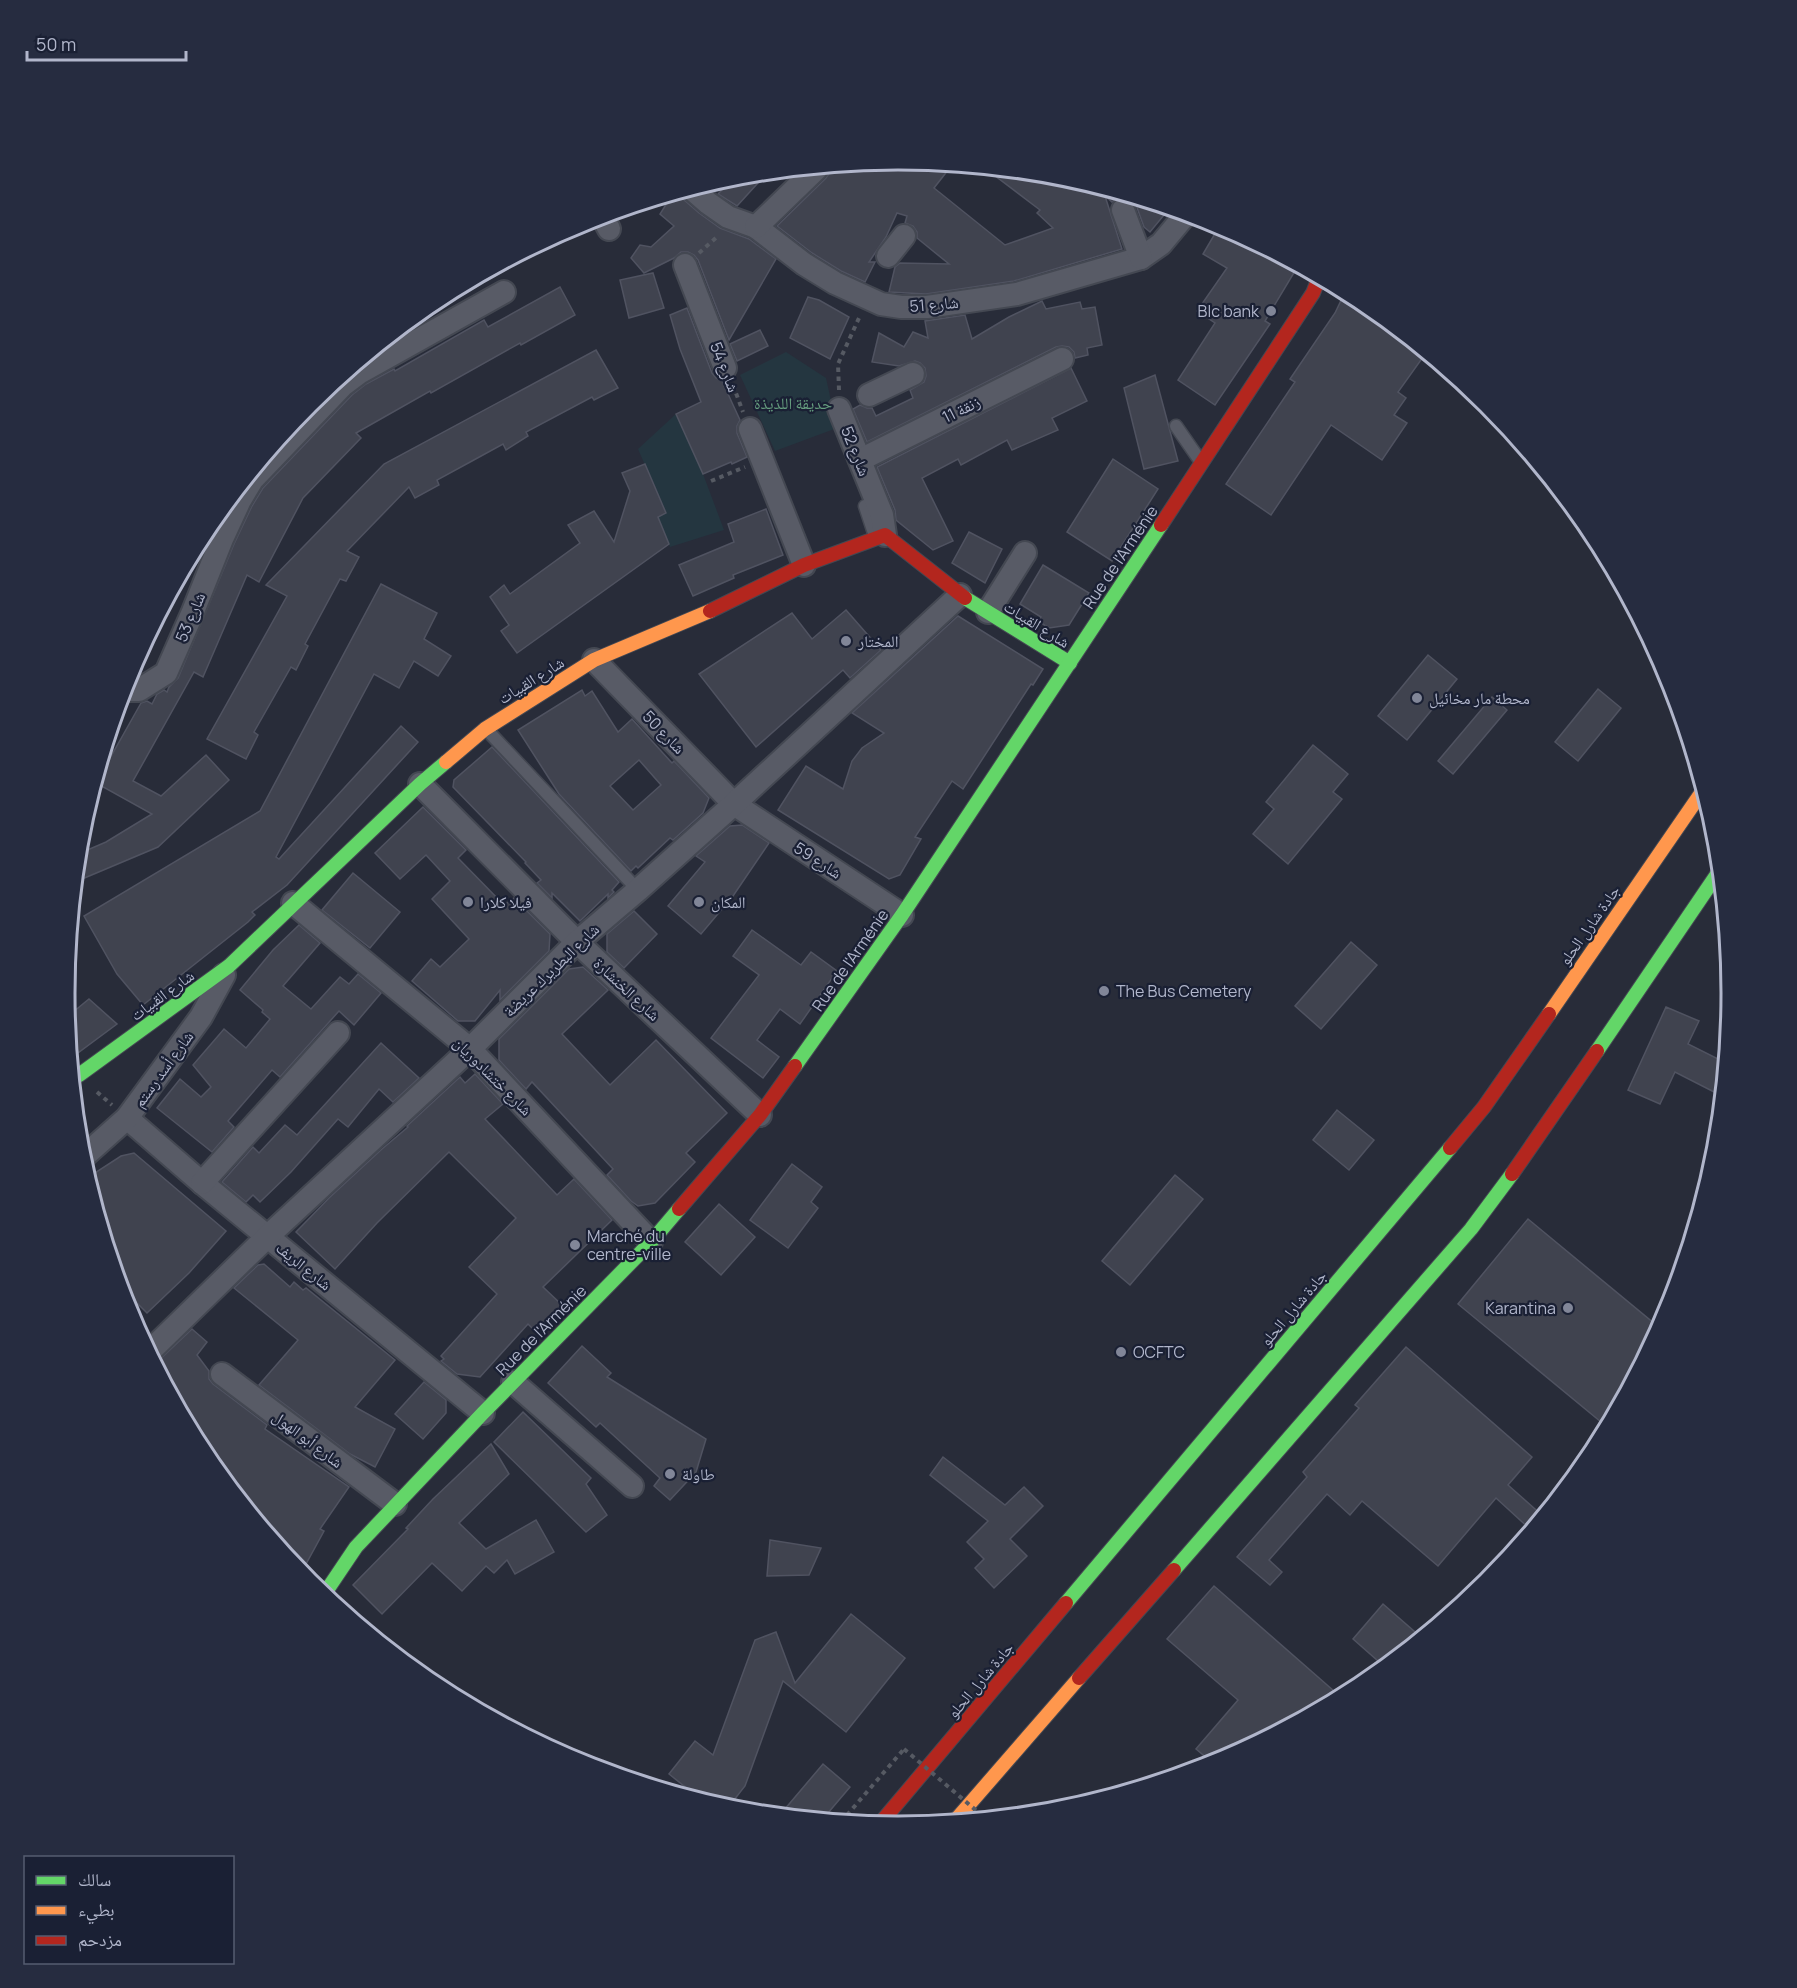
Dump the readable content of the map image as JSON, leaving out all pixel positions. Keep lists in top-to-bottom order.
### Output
{
  "streets": {
    "main road": ["Rue de l'Arménie", "شارع القبيات", "جادة شارل الحلو"],
    "street": [
      "شارع 51",
      "شارع 54",
      "زنقة 11",
      "شارع 52",
      "شارع 53",
      "شارع 50",
      "شارع 59",
      "شارع البطريرك عريضة",
      "شارع الخنشارة",
      "شارع أسد رستم",
      "شارع ختشادوريان",
      "شارع الريف",
      "شارع أبو الهول"
    ]
  },
  "crossings": [
    ["شارع 51", "شارع 52"],
    ["زنقة 11", "شارع 52"],
    ["شارع 52", "شارع القبيات"],
    ["Rue de l'Arménie", "شارع القبيات"],
    ["Rue de l'Arménie", "شارع 59"],
    ["Rue de l'Arménie", "شارع الخنشارة"],
    ["Rue de l'Arménie", "شارع ختشادوريان"],
    ["Rue de l'Arménie", "شارع الريف"],
    ["Rue de l'Arménie", "شارع أبو الهول"],
    ["شارع القبيات", "شارع 50"],
    ["شارع القبيات", "شارع البطريرك عريضة"],
    ["شارع القبيات", "شارع الخنشارة"],
    ["شارع القبيات", "شارع أسد رستم"],
    ["شارع القبيات", "شارع ختشادوريان"],
    ["شارع 50", "شارع 59"],
    ["شارع 50", "شارع البطريرك عريضة"],
    ["شارع 59", "شارع البطريرك عريضة"],
    ["شارع البطريرك عريضة", "شارع الخنشارة"],
    ["شارع البطريرك عريضة", "شارع ختشادوريان"],
    ["شارع البطريرك عريضة", "شارع الريف"],
    ["شارع أسد رستم", "شارع الريف"]
  ],
  "parks": ["حديقة اللذيذة"],
  "places": [
    "Blc bank",
    "المختار",
    "محطة مار مخائيل",
    "فيلا كلارا",
    "المكان",
    "The Bus Cemetery",
    "Marché du centre-ville",
    "Karantina",
    "OCFTC",
    "طاولة"
  ],
  "legend": ["سالك", "بطيء", "مزدحم"],
  "scale_bar": "50 m"
}
